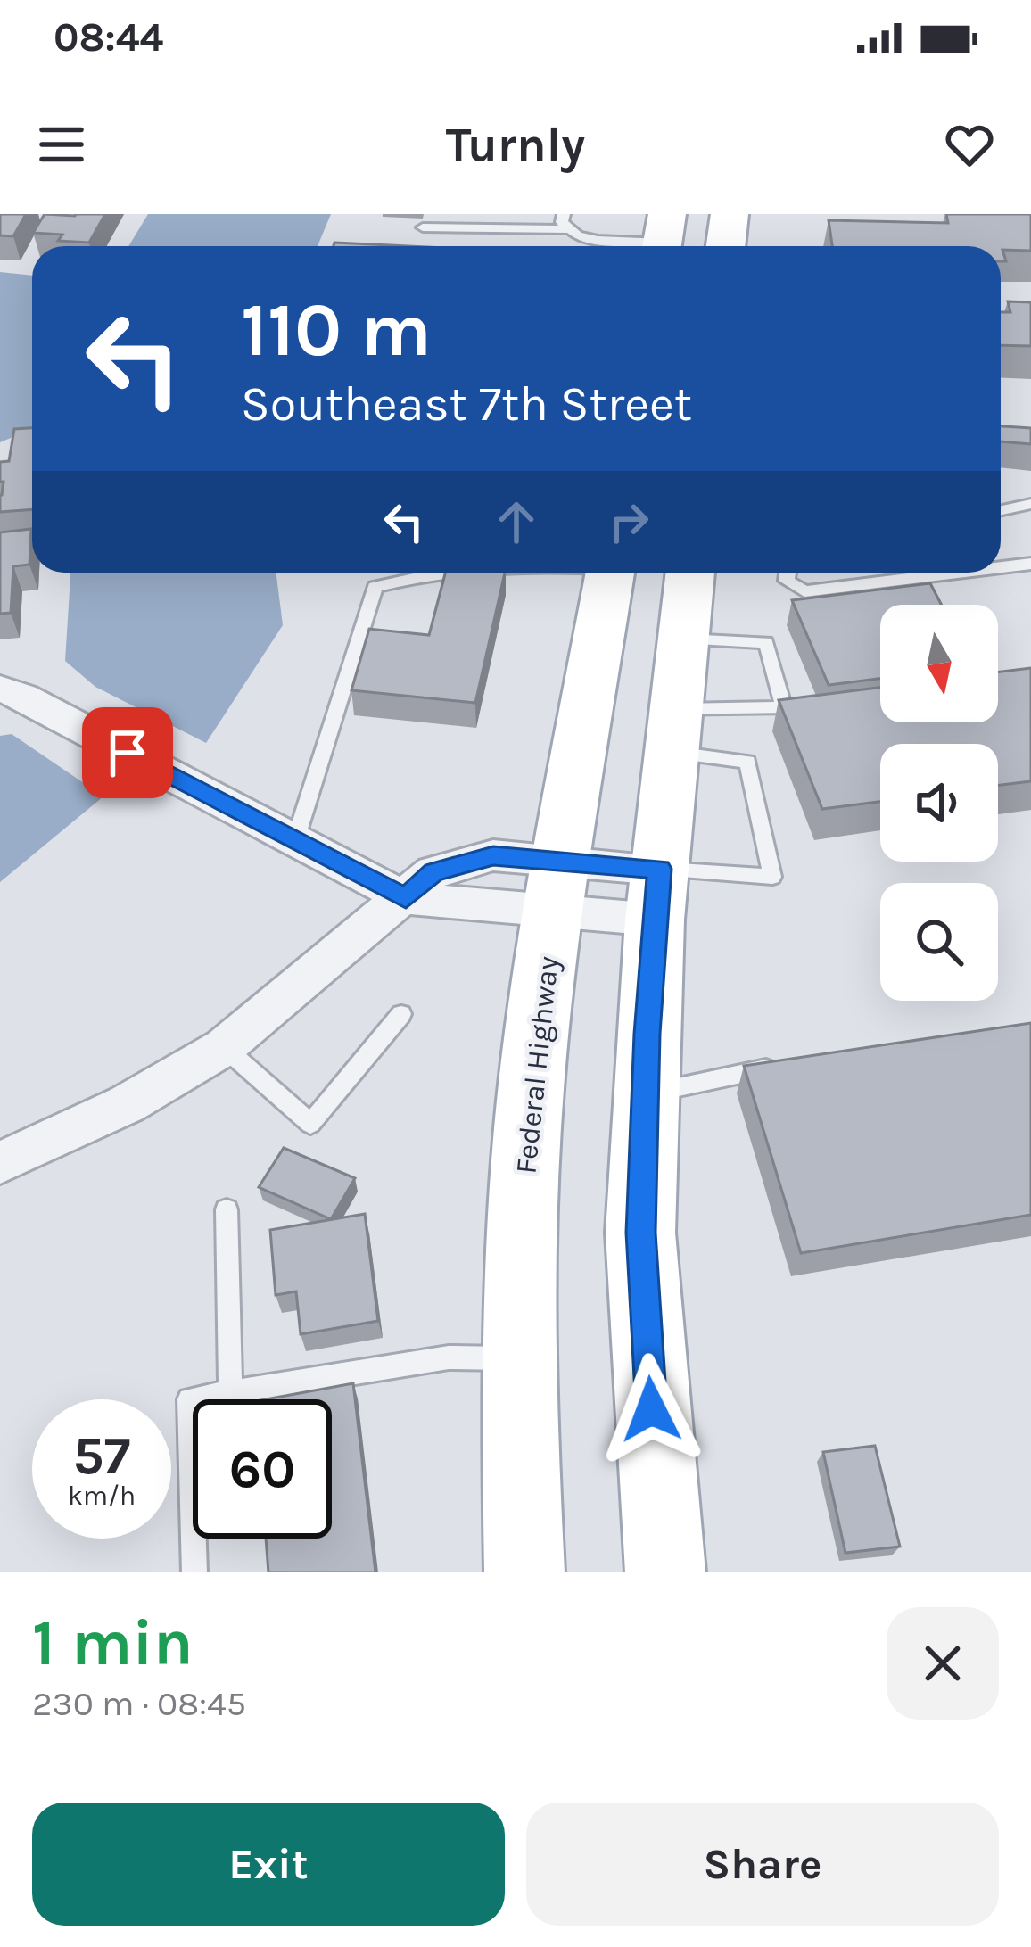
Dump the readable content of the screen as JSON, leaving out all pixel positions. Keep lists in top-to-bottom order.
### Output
{
  "streets": {
    "main road": ["Federal Highway"]
  },
  "north": "bottom",
  "page": {
    "status": "08:44",
    "header": "Turnly",
    "turn": ["110 m", "Southeast 7th Street"],
    "speed": "57 km/h",
    "limit": "60",
    "heading": ["1 min", "230 m · 08:45"],
    "buttons": ["Exit", "Share"]
  }
}
